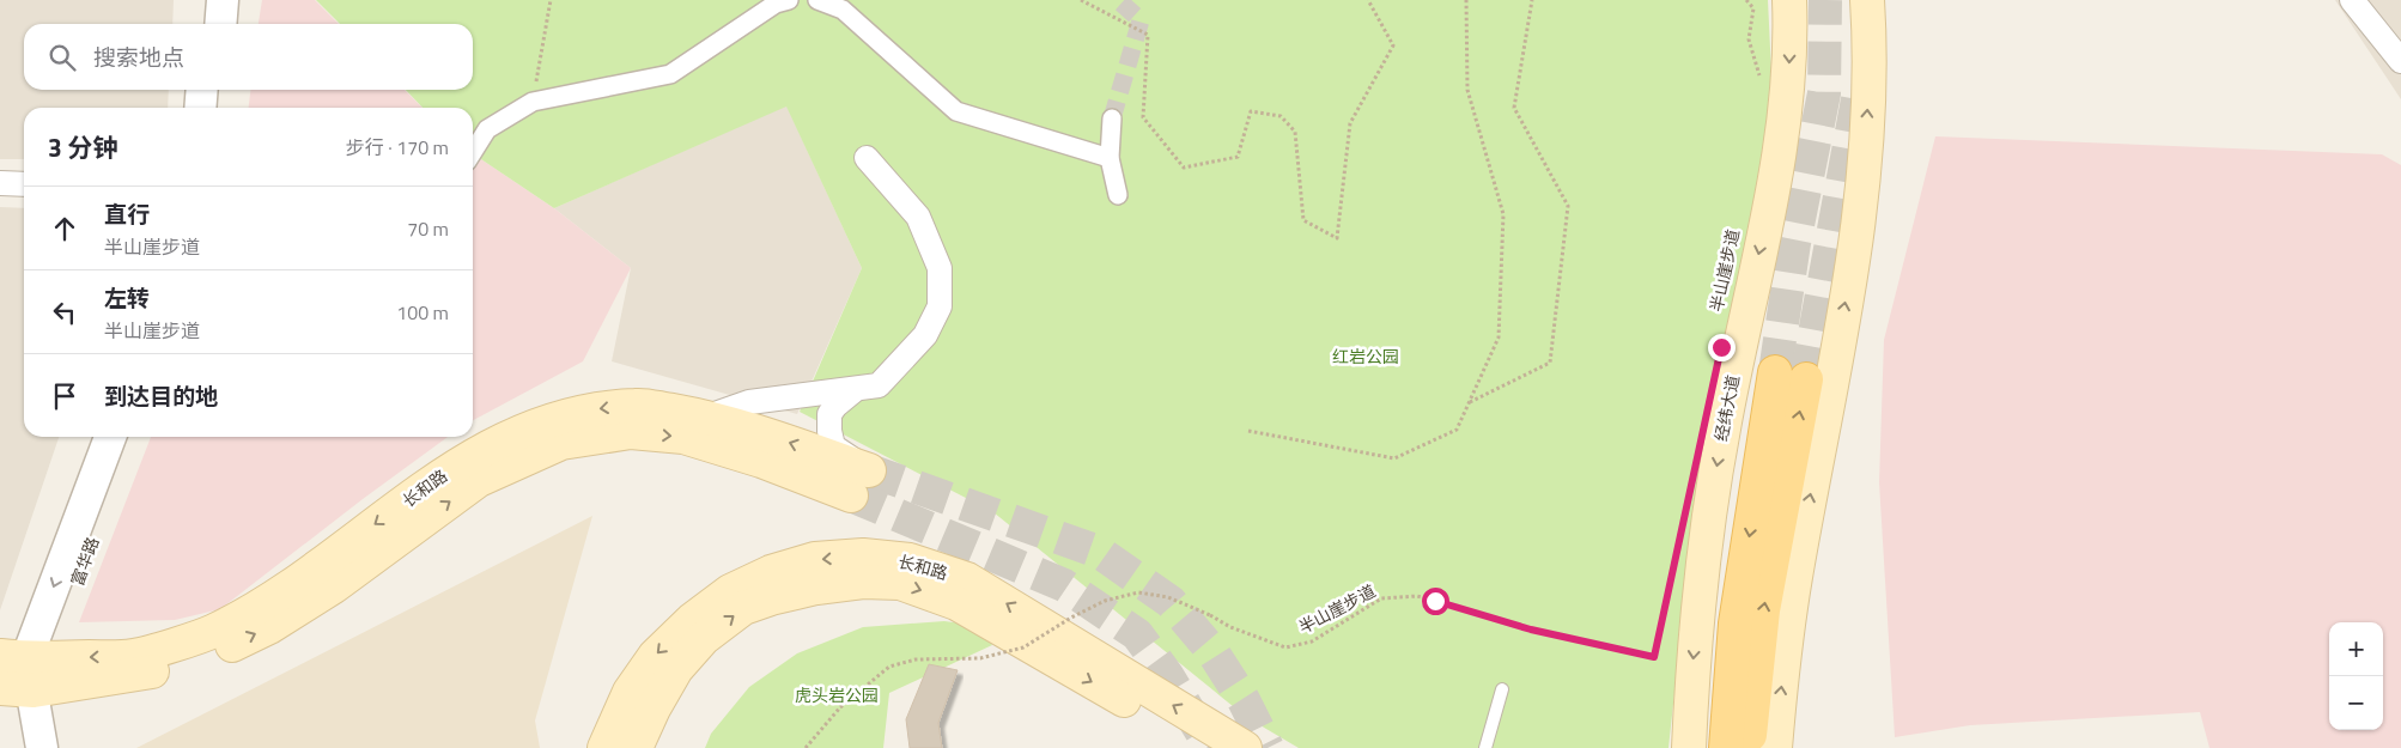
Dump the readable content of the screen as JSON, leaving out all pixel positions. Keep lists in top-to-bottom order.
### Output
{
  "streets": {
    "main road": ["经纬大道", "长和路"],
    "street": ["富华路"],
    "path": ["半山崖步道"]
  },
  "crossings": [
    ["长和路", "富华路"]
  ],
  "parks": ["红岩公园", "虎头岩公园"],
  "page": {
    "search": "搜索地点",
    "heading": ["3 分钟", "步行 · 170 m"],
    "list": [
      ["直行", "半山崖步道", "70 m"],
      ["左转", "半山崖步道", "100 m"],
      "到达目的地"
    ],
    "map_buttons": ["+", "−"]
  }
}
